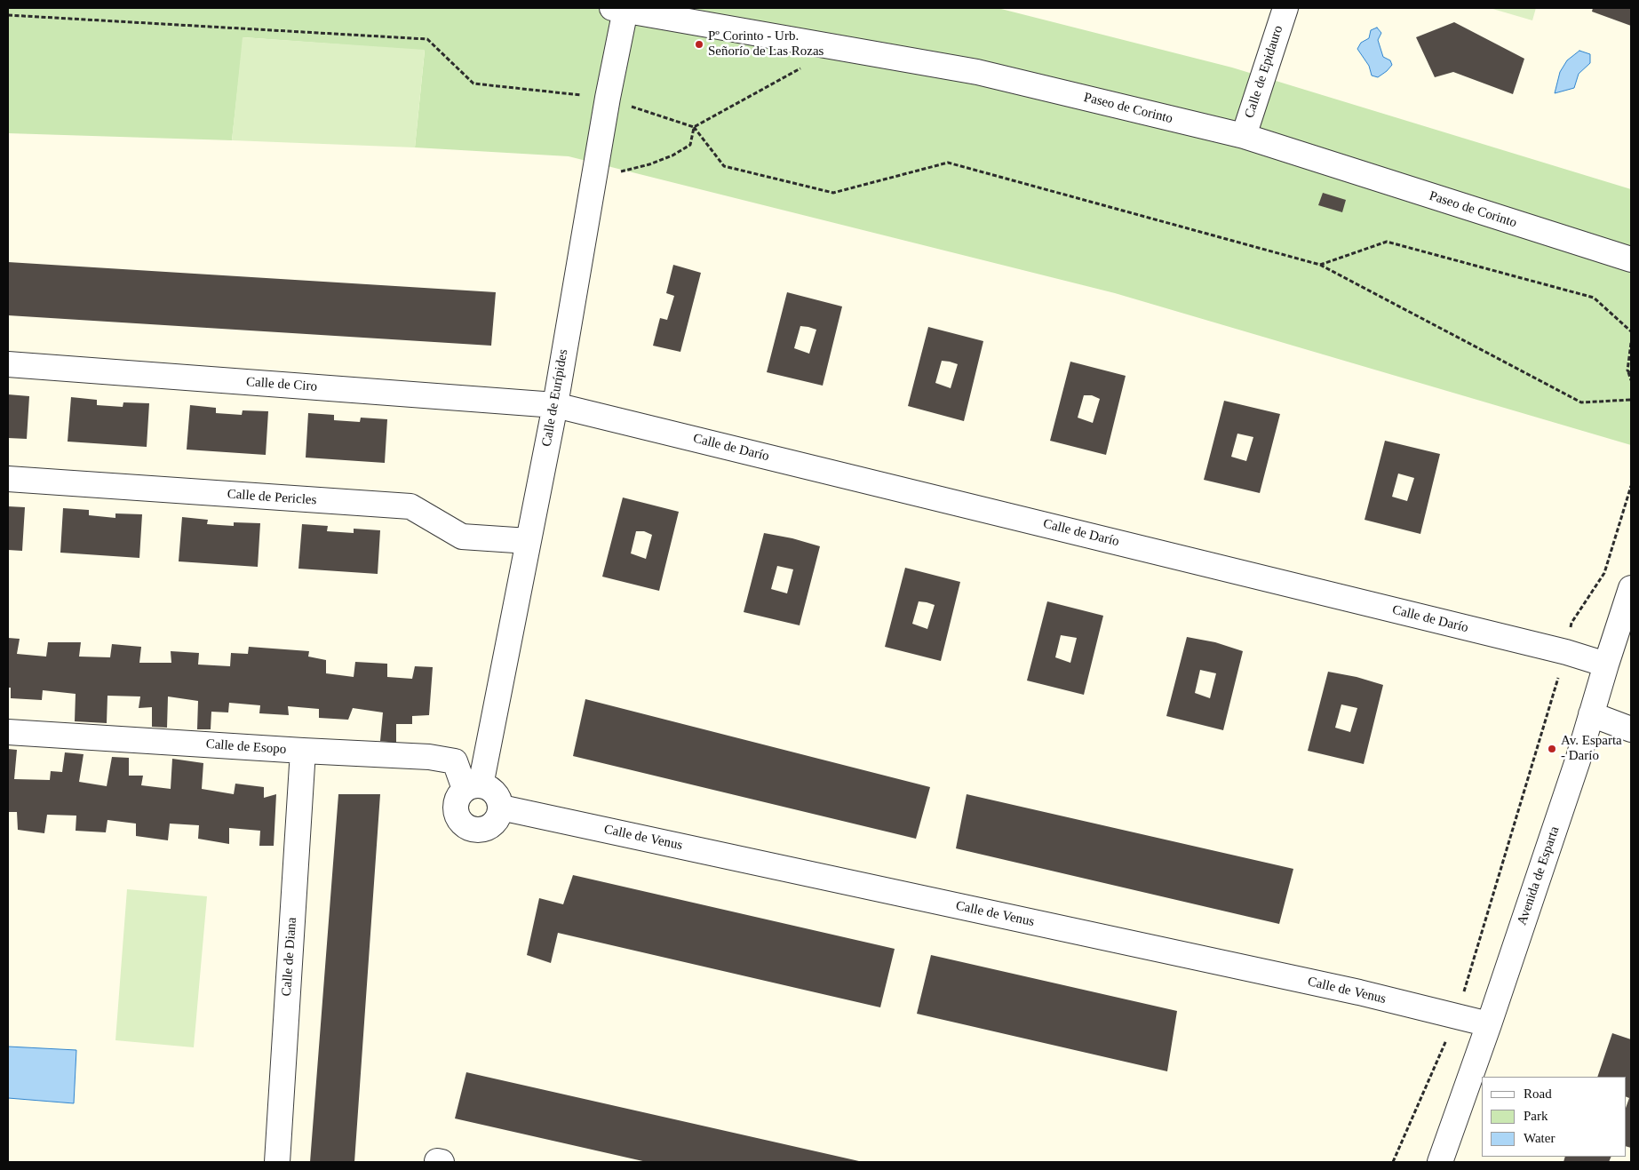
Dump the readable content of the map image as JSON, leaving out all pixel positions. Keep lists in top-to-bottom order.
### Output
{
  "streets": {
    "street": [
      "Calle de Epidauro",
      "Paseo de Corinto",
      "Calle de Ciro",
      "Calle de Eurípides",
      "Calle de Darío",
      "Calle de Pericles",
      "Calle de Esopo",
      "Calle de Venus",
      "Avenida de Esparta",
      "Calle de Diana"
    ]
  },
  "crossings": [
    ["Calle de Epidauro", "Paseo de Corinto"],
    ["Paseo de Corinto", "Calle de Eurípides"],
    ["Calle de Ciro", "Calle de Eurípides"],
    ["Calle de Ciro", "Calle de Darío"],
    ["Calle de Eurípides", "Calle de Darío"],
    ["Calle de Eurípides", "Calle de Pericles"],
    ["Calle de Eurípides", "Calle de Esopo"],
    ["Calle de Eurípides", "Calle de Venus"],
    ["Calle de Darío", "Avenida de Esparta"],
    ["Calle de Esopo", "Calle de Venus"],
    ["Calle de Esopo", "Calle de Diana"],
    ["Calle de Venus", "Avenida de Esparta"]
  ],
  "places": ["Pº Corinto - Urb. Señorío de Las Rozas", "Av. Esparta - Darío"],
  "legend": ["Road", "Park", "Water"]
}
